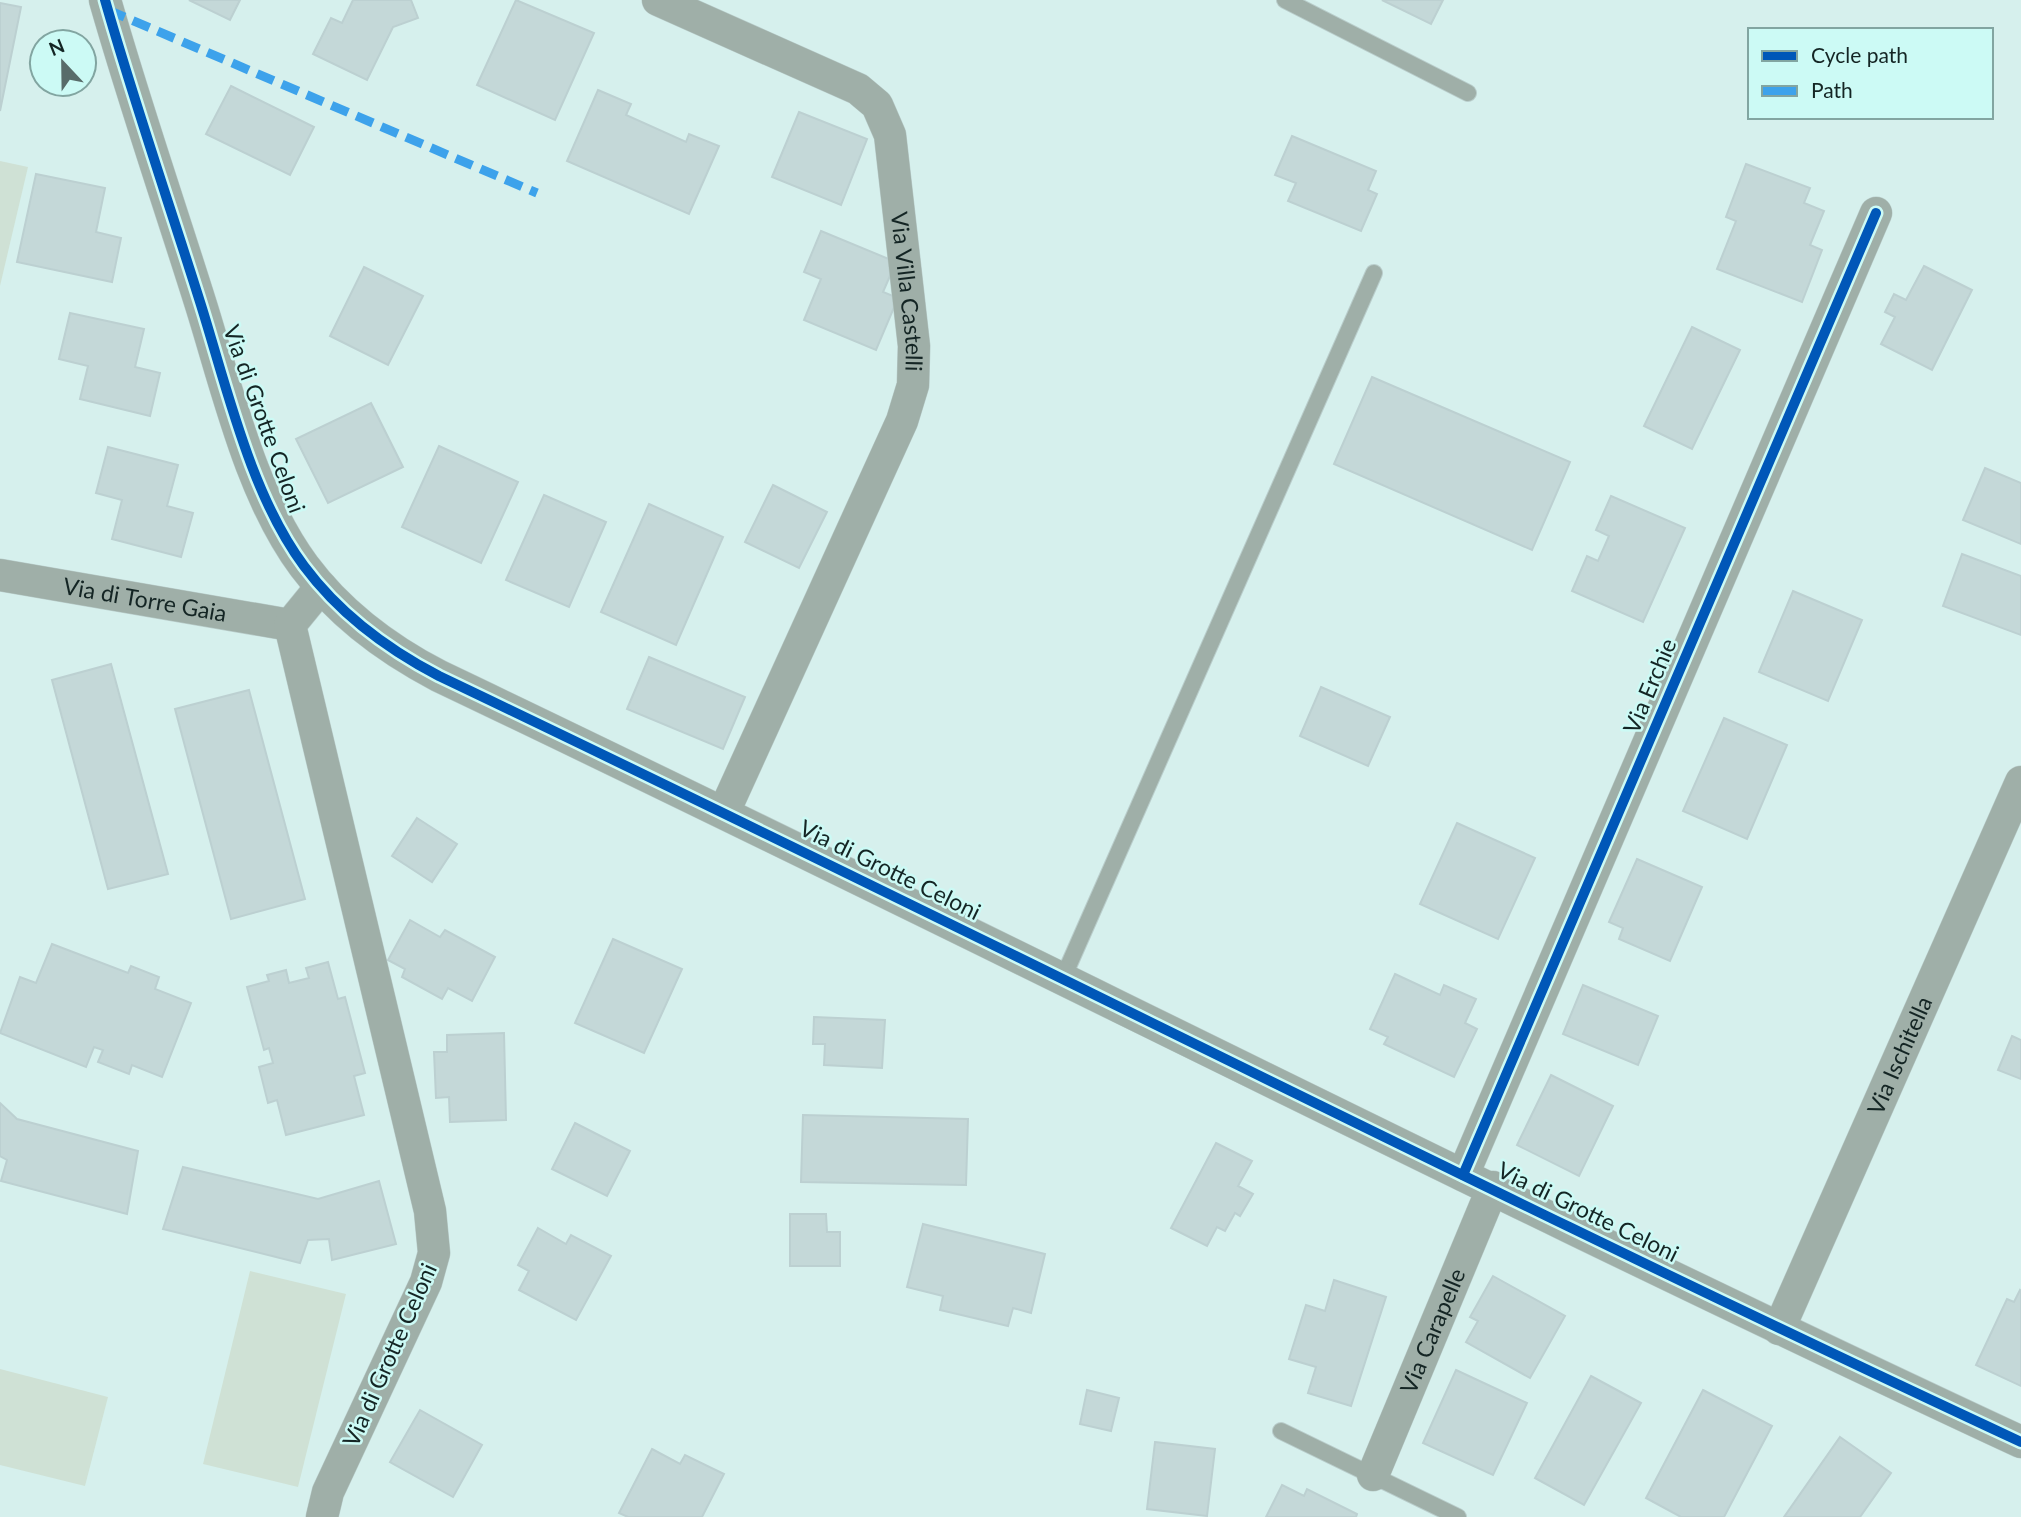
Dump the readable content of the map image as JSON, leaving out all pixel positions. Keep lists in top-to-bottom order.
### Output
{
  "streets": {
    "street": [
      "Via Villa Castelli",
      "Via di Grotte Celoni",
      "Via di Torre Gaia",
      "Via Erchie",
      "Via Ischitella",
      "Via Carapelle"
    ]
  },
  "crossings": [
    ["Via Villa Castelli", "Via di Grotte Celoni"],
    ["Via di Grotte Celoni", "Via di Torre Gaia"],
    ["Via di Grotte Celoni", "Via Erchie"],
    ["Via di Grotte Celoni", "Via Ischitella"],
    ["Via di Grotte Celoni", "Via Carapelle"]
  ],
  "legend": ["Cycle path", "Path"],
  "north": "top"
}
